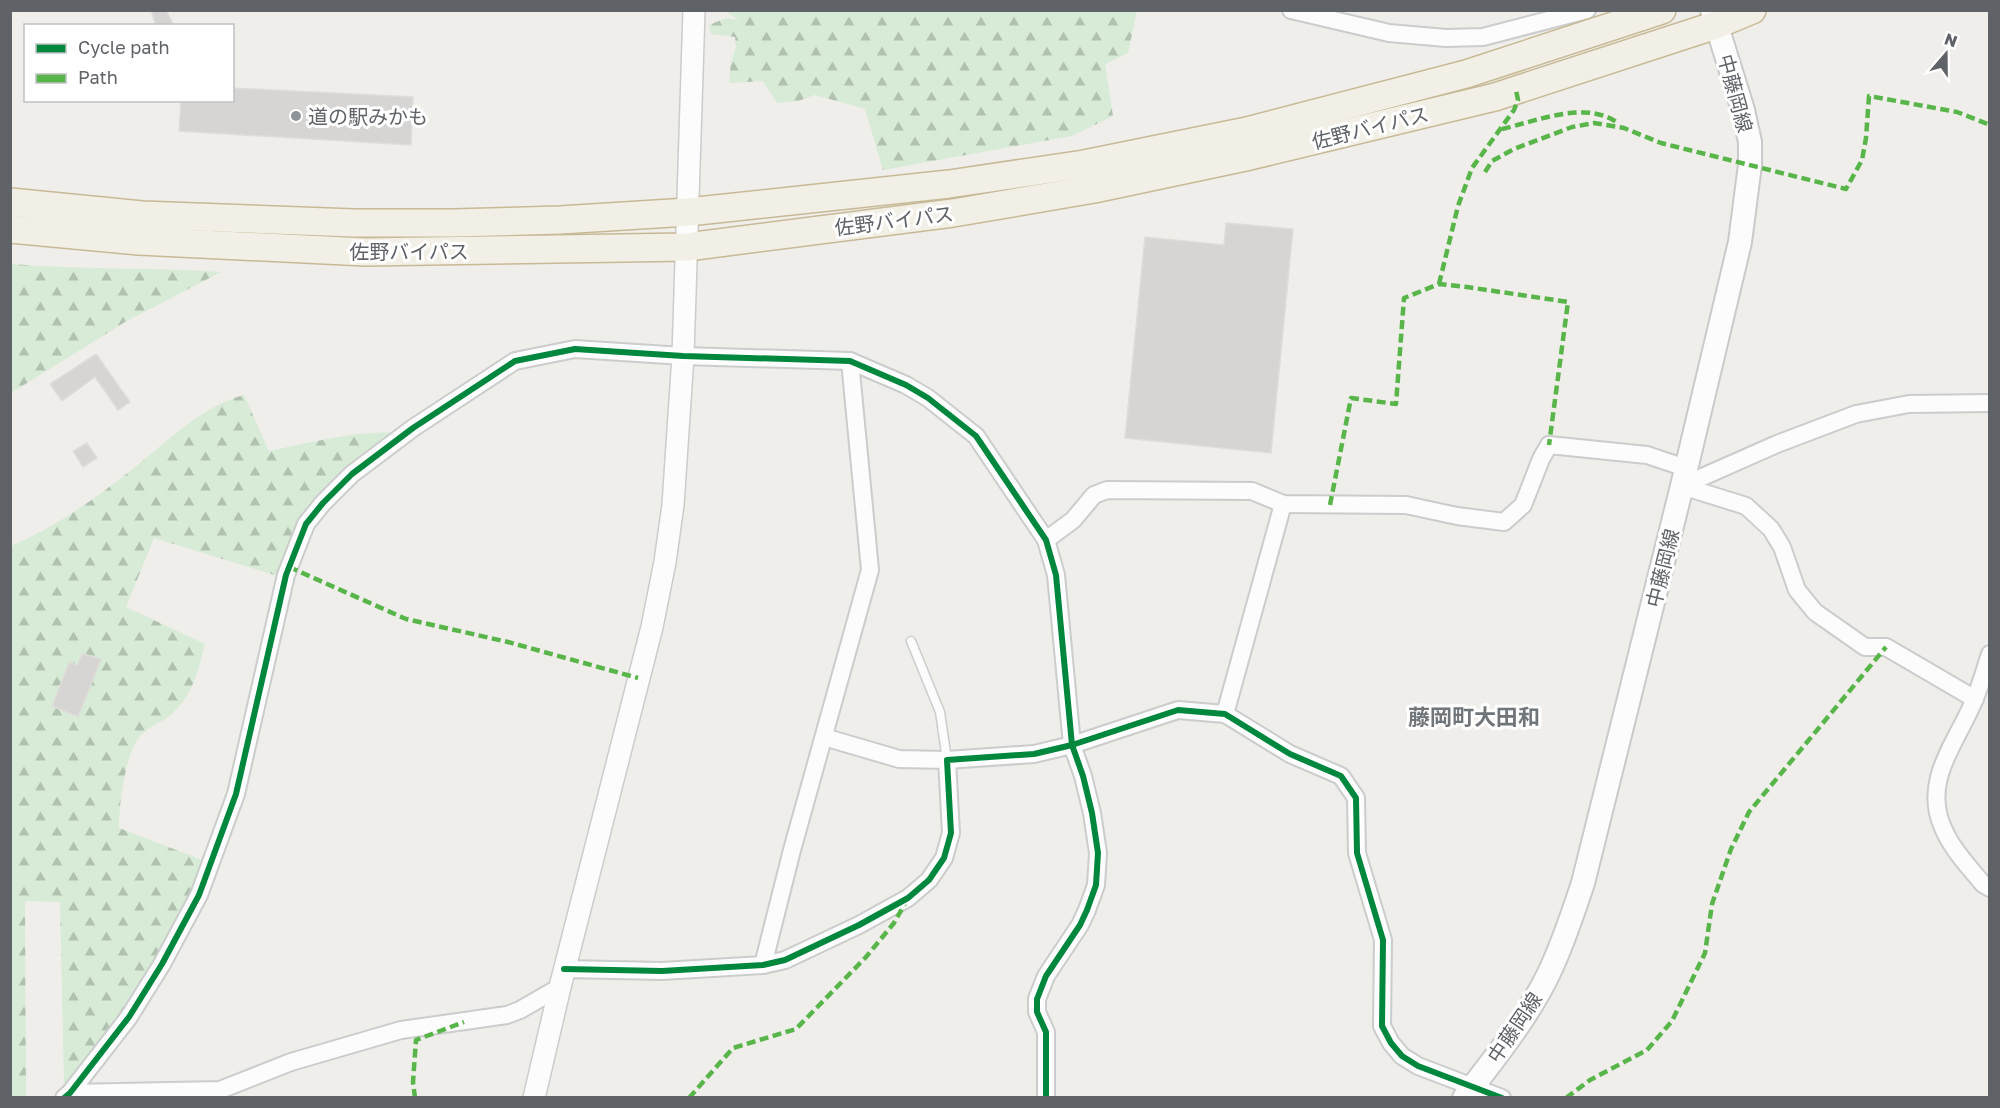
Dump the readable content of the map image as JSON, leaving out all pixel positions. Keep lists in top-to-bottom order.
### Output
{
  "streets": {
    "highway": ["佐野バイパス"],
    "main road": ["中藤岡線"]
  },
  "crossings": [
    ["中藤岡線", "佐野バイパス"]
  ],
  "districts": ["藤岡町大田和"],
  "places": ["道の駅みかも"],
  "legend": ["Cycle path", "Path"],
  "north": "top"
}
